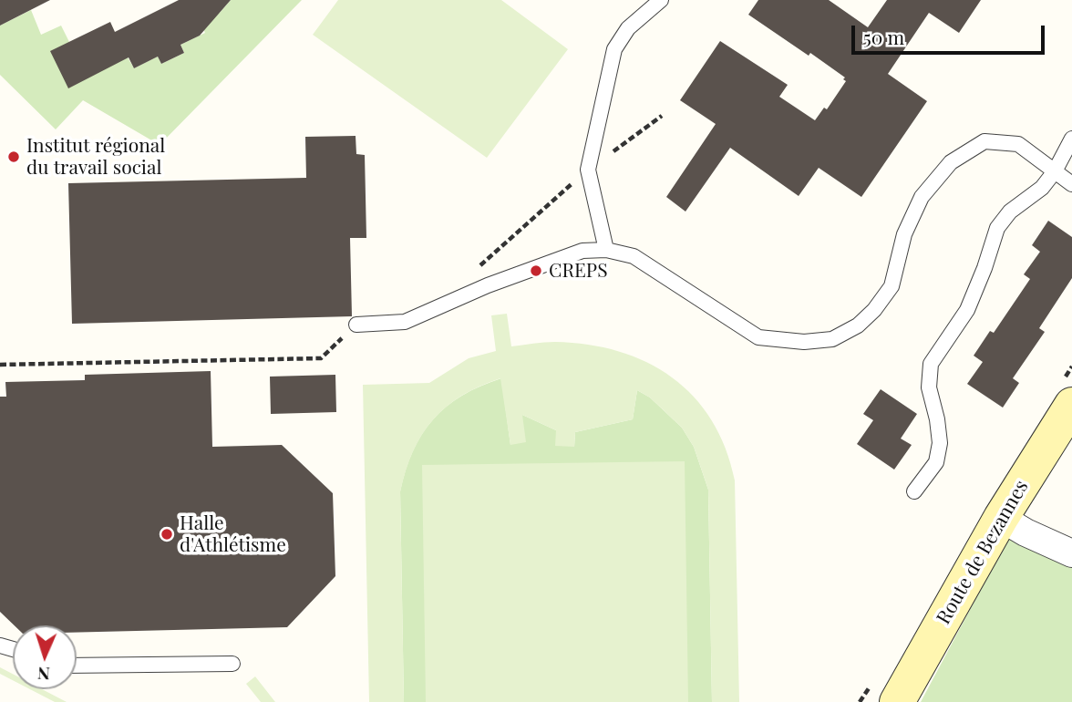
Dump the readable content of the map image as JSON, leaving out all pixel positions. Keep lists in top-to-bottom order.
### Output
{
  "streets": {
    "street": ["Route de Bezannes"]
  },
  "places": ["Institut régional du travail social", "CREPS", "Halle d'Athlétisme"],
  "scale_bar": "50 m",
  "north": "bottom"
}
